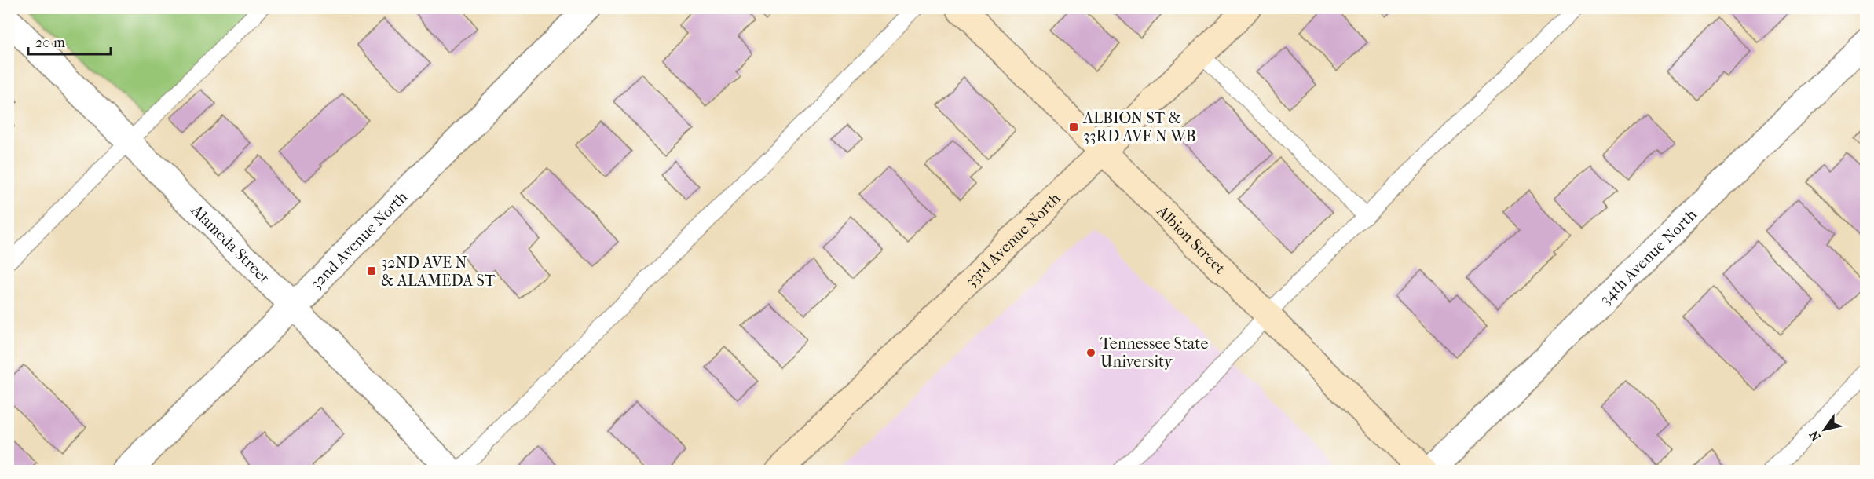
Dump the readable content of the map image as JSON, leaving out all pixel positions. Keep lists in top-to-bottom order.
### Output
{
  "streets": {
    "street": [
      "Albion Street",
      "32nd Avenue North",
      "33rd Avenue North",
      "Alameda Street",
      "34th Avenue North"
    ]
  },
  "crossings": [
    ["Albion Street", "33rd Avenue North"],
    ["32nd Avenue North", "Alameda Street"]
  ],
  "places": {
    "transit": ["ALBION ST & 33RD AVE N WB", "32ND AVE N & ALAMEDA ST"],
    "other": ["Tennessee State University"]
  },
  "scale_bar": "20 m",
  "north": "bottom left"
}
